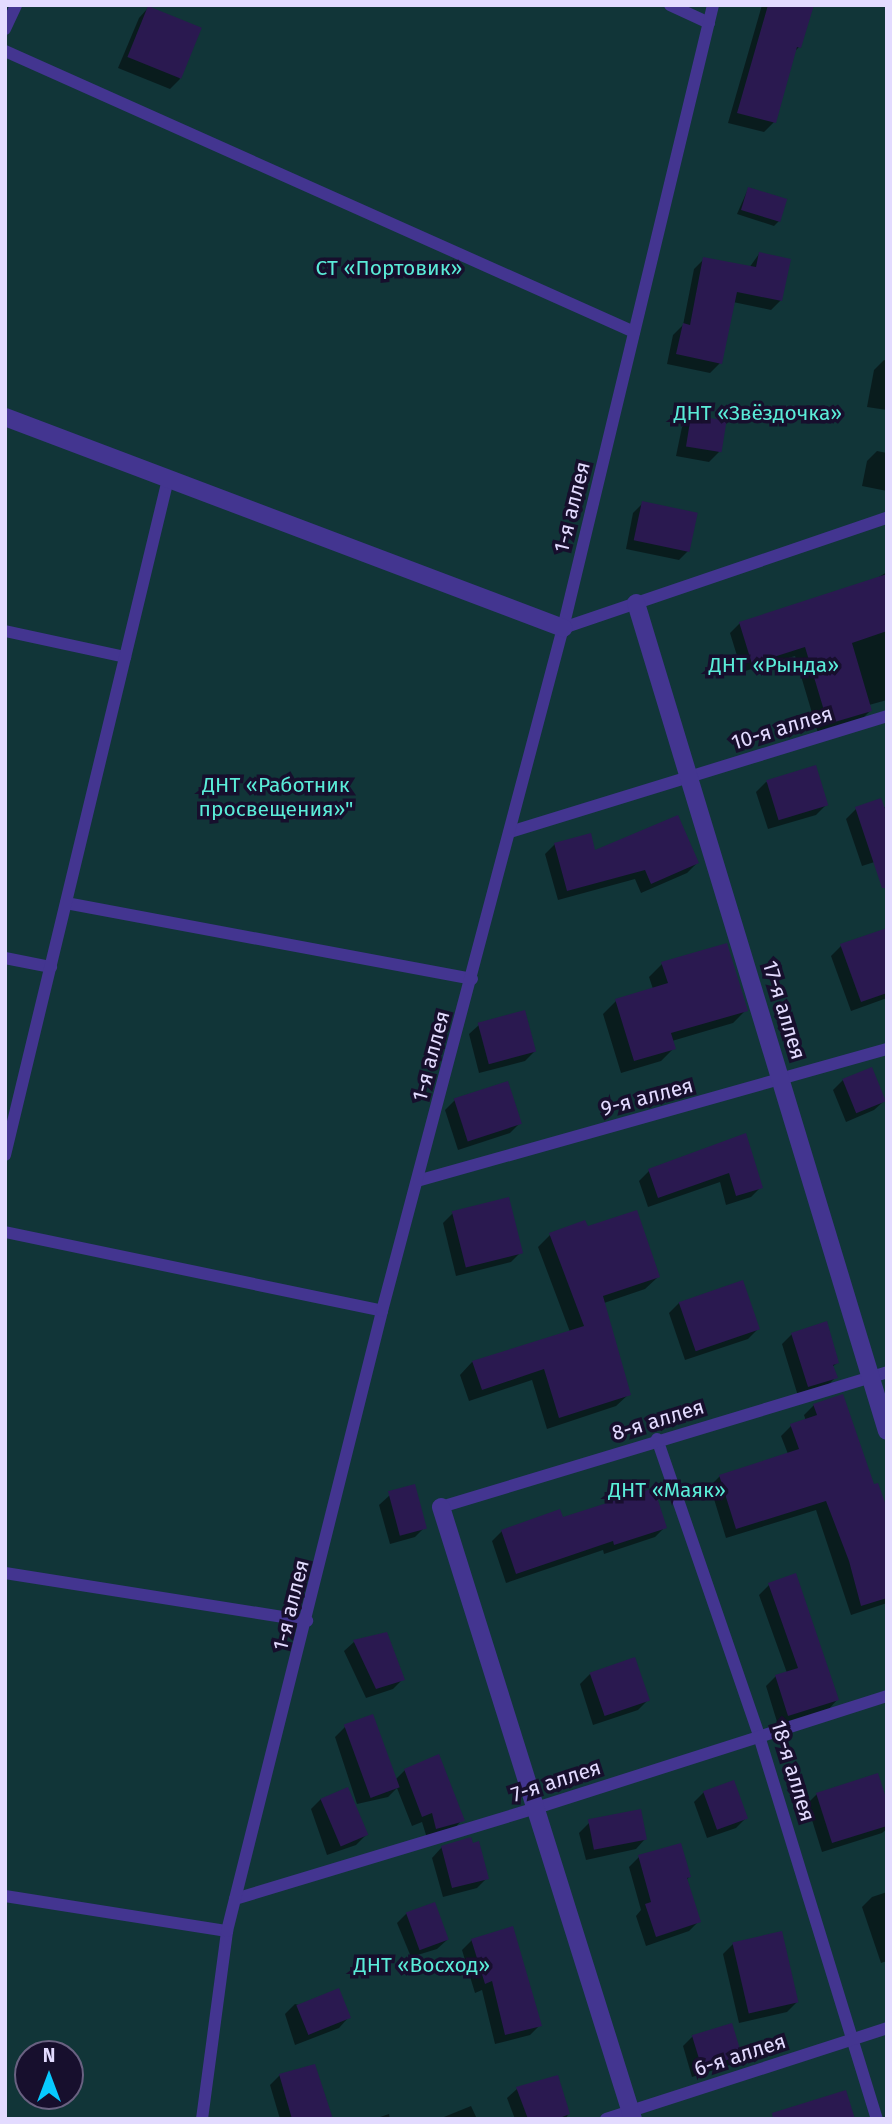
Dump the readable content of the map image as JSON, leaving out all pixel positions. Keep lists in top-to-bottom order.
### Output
{
  "streets": {
    "street": ["17-я аллея"],
    "lane": [
      "1-я аллея",
      "10-я аллея",
      "9-я аллея",
      "8-я аллея",
      "18-я аллея",
      "7-я аллея",
      "6-я аллея"
    ]
  },
  "crossings": [
    ["1-я аллея", "10-я аллея"],
    ["1-я аллея", "9-я аллея"],
    ["1-я аллея", "7-я аллея"],
    ["10-я аллея", "17-я аллея"],
    ["17-я аллея", "9-я аллея"],
    ["17-я аллея", "8-я аллея"],
    ["8-я аллея", "18-я аллея"],
    ["18-я аллея", "7-я аллея"],
    ["18-я аллея", "6-я аллея"]
  ],
  "parks": [
    "СТ «Портовик»",
    "ДНТ «Звёздочка»",
    "ДНТ «Рында»",
    "ДНТ «Работник просвещения»\"",
    "ДНТ «Маяк»",
    "ДНТ «Восход»"
  ],
  "north": "top"
}
